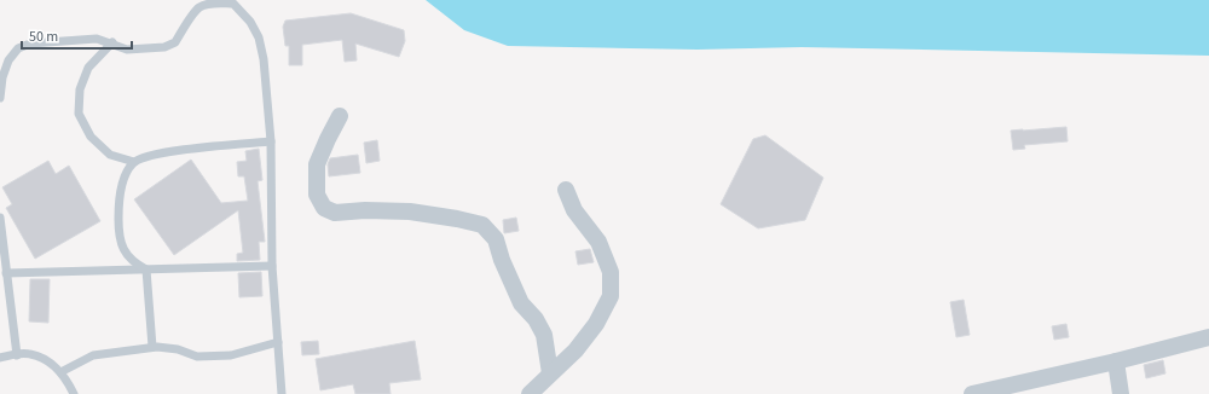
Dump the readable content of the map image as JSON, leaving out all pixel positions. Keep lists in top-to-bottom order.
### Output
{
  "scale_bar": "50 m"
}
